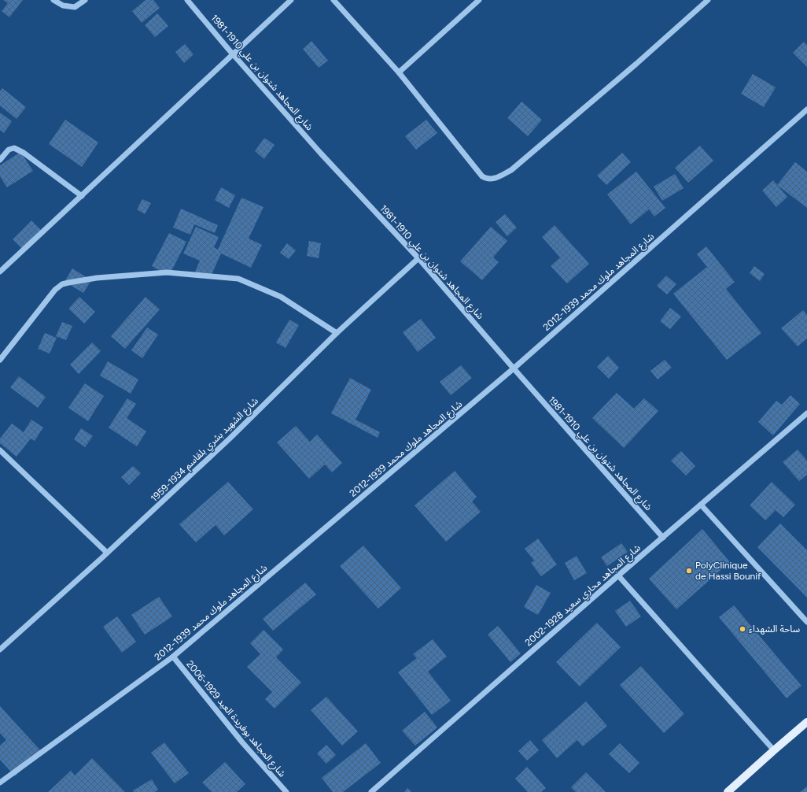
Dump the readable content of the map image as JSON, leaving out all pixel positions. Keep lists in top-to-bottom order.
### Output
{
  "streets": {
    "street": [
      "شارع المجاهد شتوان بن علي 1910-1981",
      "شارع المجاهد ملوك محمد 1939-2012",
      "شارع الشهيد بشري بلقاسم 1934-1959",
      "شارع المجاهد محاري سعيد 1928-2002",
      "شارع المجاهد بوفريدة العيد 1929-2006"
    ]
  },
  "crossings": [
    ["شارع المجاهد شتوان بن علي 1910-1981", "شارع المجاهد ملوك محمد 1939-2012"],
    ["شارع المجاهد شتوان بن علي 1910-1981", "شارع الشهيد بشري بلقاسم 1934-1959"],
    ["شارع المجاهد شتوان بن علي 1910-1981", "شارع المجاهد محاري سعيد 1928-2002"],
    ["شارع المجاهد ملوك محمد 1939-2012", "شارع المجاهد بوفريدة العيد 1929-2006"]
  ],
  "places": ["PolyClinique de Hassi Bounif", "ساحة الشهداء"]
}
